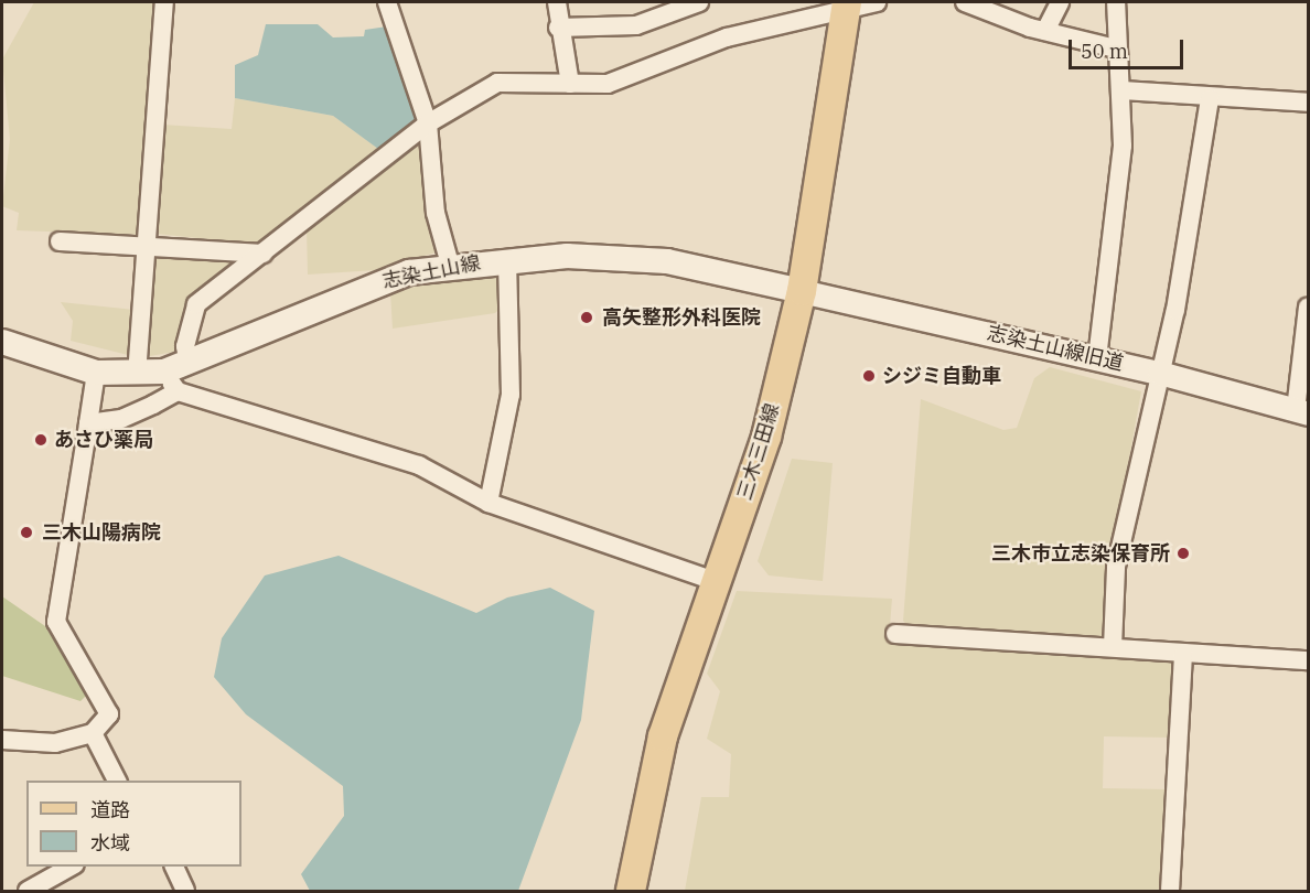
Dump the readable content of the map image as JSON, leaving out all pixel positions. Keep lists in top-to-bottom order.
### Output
{
  "streets": {
    "main road": ["志染土山線", "三木三田線"],
    "street": ["志染土山線旧道"]
  },
  "crossings": [
    ["志染土山線", "志染土山線旧道"],
    ["志染土山線", "三木三田線"],
    ["志染土山線旧道", "三木三田線"]
  ],
  "places": [
    "高矢整形外科医院",
    "シジミ自動車",
    "あさひ薬局",
    "三木山陽病院",
    "三木市立志染保育所"
  ],
  "legend": ["道路", "水域"],
  "scale_bar": "50 m"
}
